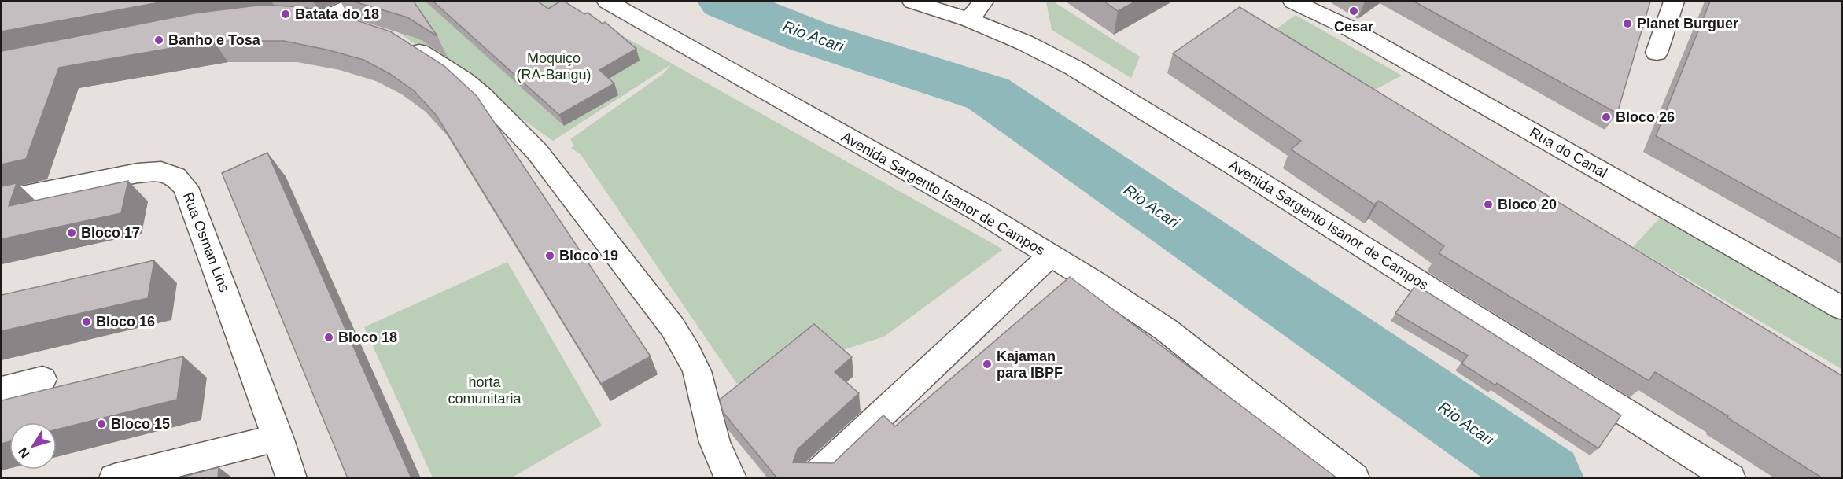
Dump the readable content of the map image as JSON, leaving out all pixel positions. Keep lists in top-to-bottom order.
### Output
{
  "streets": {
    "street": ["Rua do Canal", "Avenida Sargento Isanor de Campos", "Rua Osman Lins"]
  },
  "water": ["Rio Acari"],
  "parks": ["Moquiço (RA-Bangu)", "horta comunitaria"],
  "places": [
    "Cesar",
    "Batata do 18",
    "Planet Burguer",
    "Banho e Tosa",
    "Bloco 26",
    "Bloco 20",
    "Bloco 17",
    "Bloco 19",
    "Bloco 16",
    "Bloco 18",
    "Kajaman para IBPF",
    "Bloco 15"
  ],
  "north": "bottom left"
}
